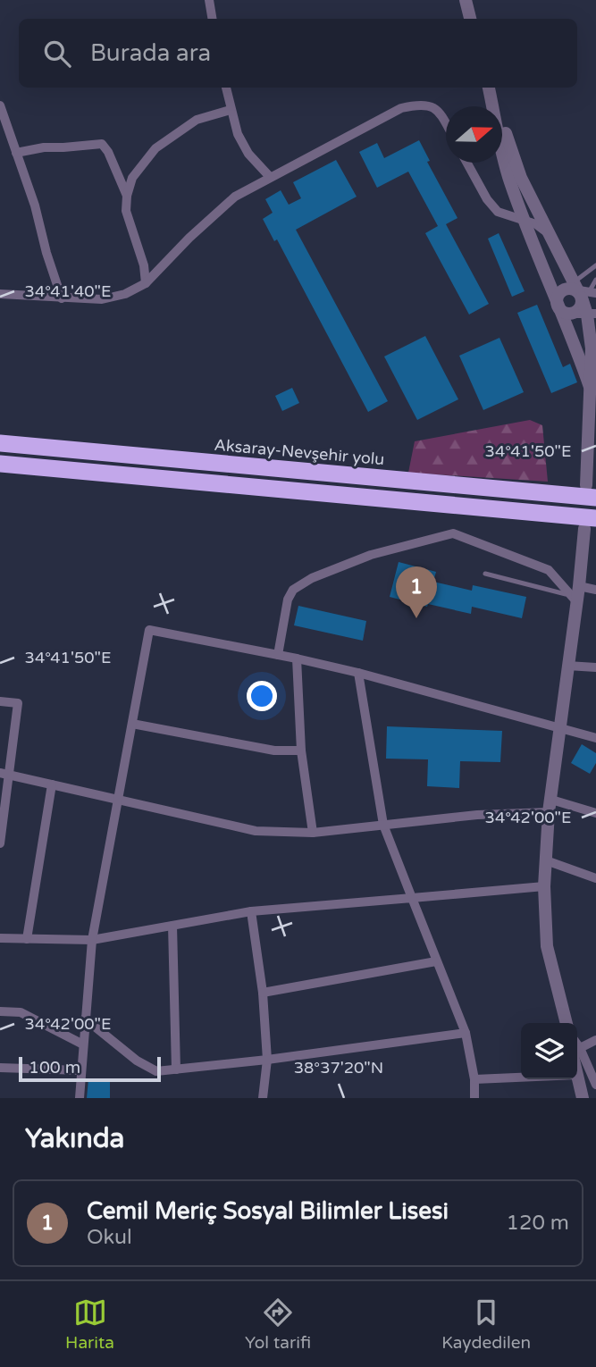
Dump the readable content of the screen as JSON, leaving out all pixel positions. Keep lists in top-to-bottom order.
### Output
{
  "streets": {
    "highway": ["Aksaray-Nevşehir yolu"]
  },
  "scale_bar": "100 m",
  "north": "right",
  "page": {
    "search": "Burada ara",
    "pins": "1",
    "scale": "100 m",
    "heading": "Yakında",
    "list": [
      {
        "mark": "1",
        "name": "Cemil Meriç Sosyal Bilimler Lisesi",
        "note": "Okul",
        "value": "120 m"
      }
    ],
    "nav": ["Harita", "Yol tarifi", "Kaydedilen"]
  },
  "coordinates": [
    "34°41'40\"E",
    "34°41'50\"E",
    "34°42'00\"E",
    "38°37'20\"N"
  ]
}
